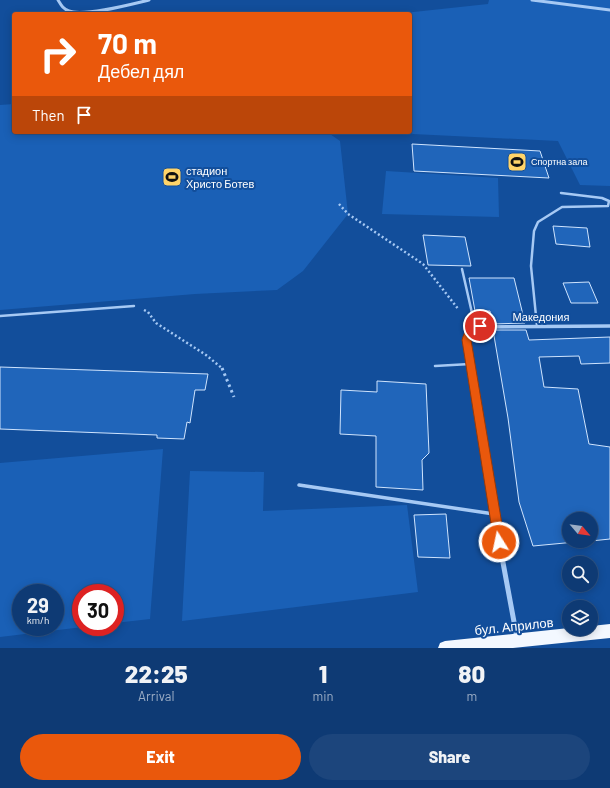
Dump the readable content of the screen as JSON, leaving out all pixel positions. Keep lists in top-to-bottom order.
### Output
{
  "streets": {
    "main road": ["бул. Априлов"],
    "street": ["Македония"]
  },
  "places": {
    "sports": ["Спортна зала", "стадион Христо Ботев"]
  },
  "north": "bottom right",
  "page": {
    "turn": ["70 m", "Дебел дял"],
    "then": "Then",
    "speed": "29 km/h",
    "limit": "30",
    "eta": [
      "22:25",
      "Arrival",
      "1",
      "min",
      "80",
      "m"
    ],
    "buttons": ["Exit", "Share"]
  }
}
